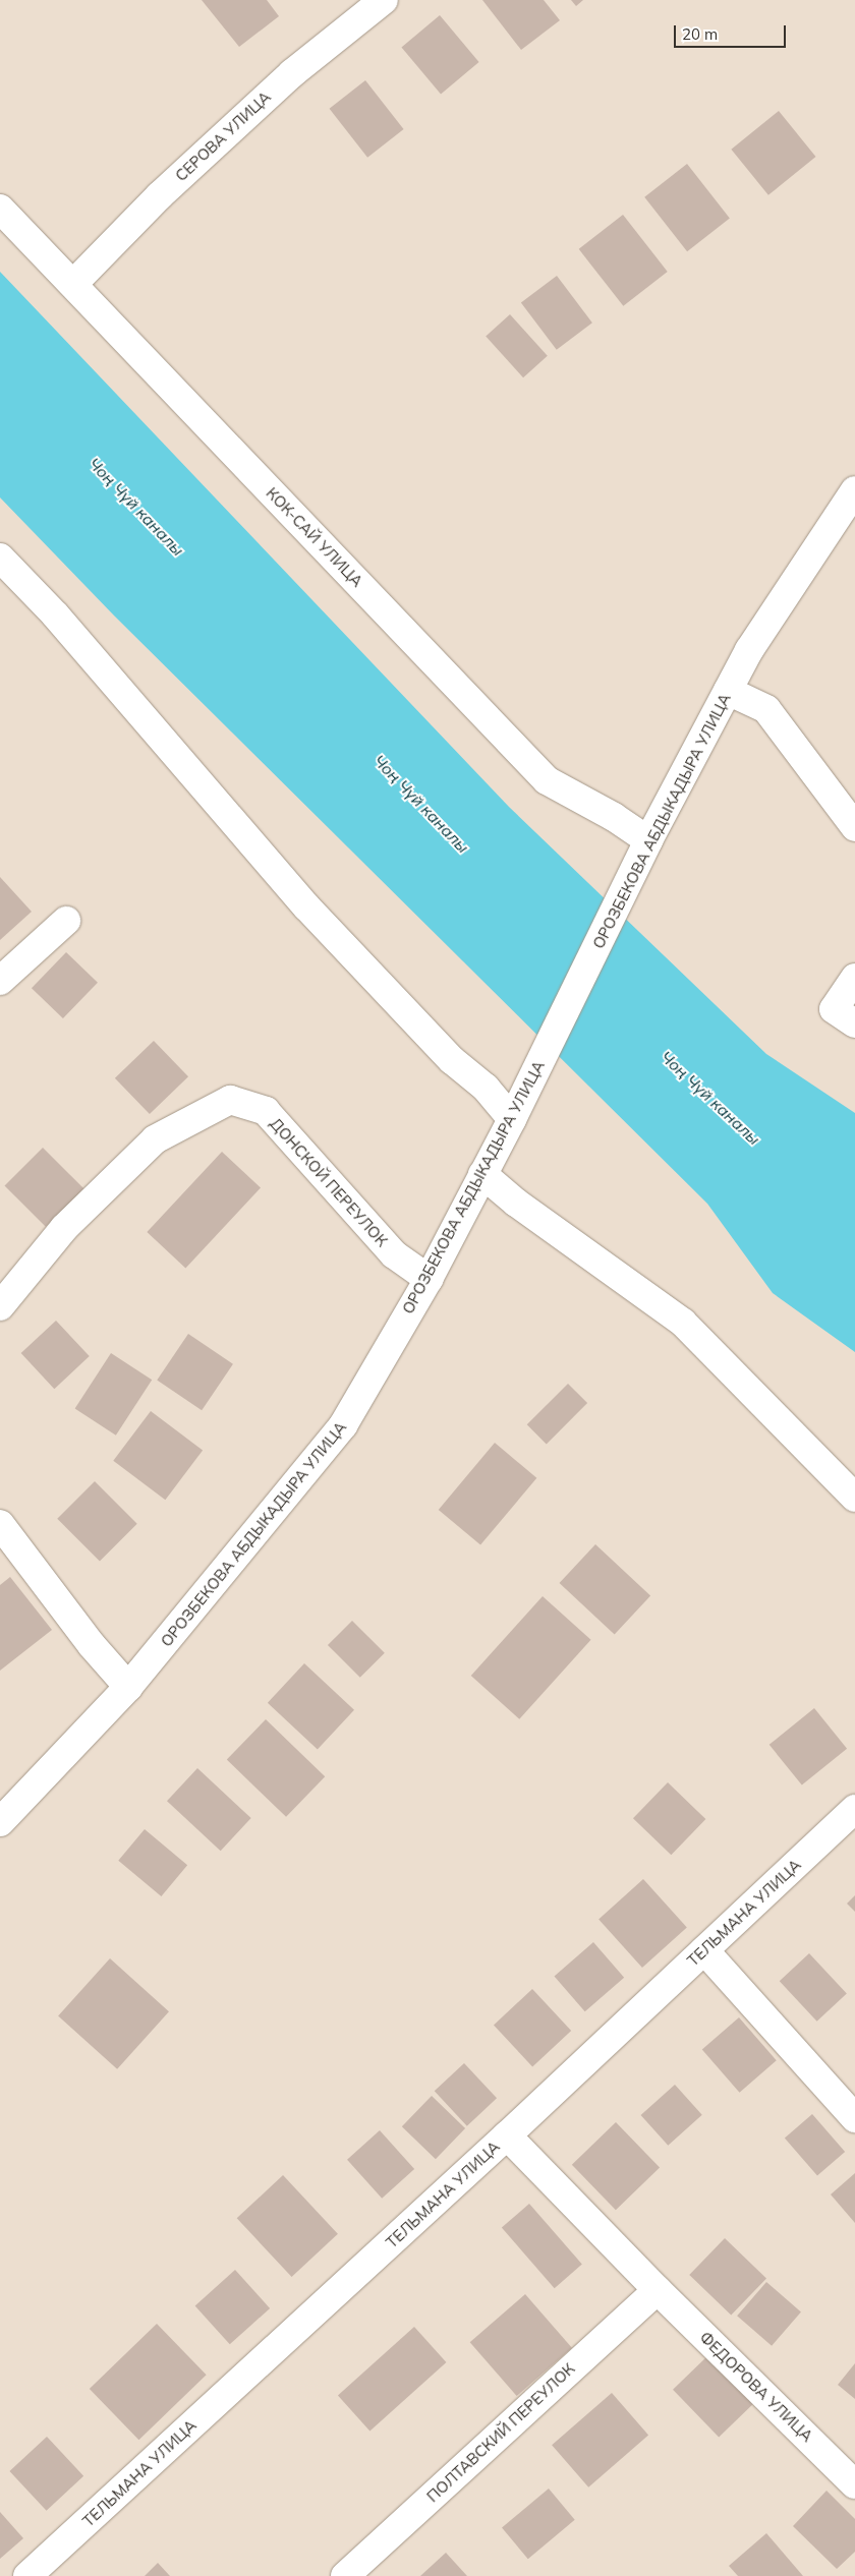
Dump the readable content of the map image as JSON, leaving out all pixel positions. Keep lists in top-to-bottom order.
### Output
{
  "streets": {
    "street": [
      "СЕРОВА УЛИЦА",
      "КОК-САЙ УЛИЦА",
      "ОРОЗБЕКОВА АБДЫКАДЫРА УЛИЦА",
      "ДОНСКОЙ ПЕРЕУЛОК",
      "ТЕЛЬМАНА УЛИЦА",
      "ФЕДОРОВА УЛИЦА",
      "ПОЛТАВСКИЙ ПЕРЕУЛОК"
    ]
  },
  "crossings": [
    ["СЕРОВА УЛИЦА", "КОК-САЙ УЛИЦА"],
    ["КОК-САЙ УЛИЦА", "ОРОЗБЕКОВА АБДЫКАДЫРА УЛИЦА"],
    ["ОРОЗБЕКОВА АБДЫКАДЫРА УЛИЦА", "ДОНСКОЙ ПЕРЕУЛОК"],
    ["ТЕЛЬМАНА УЛИЦА", "ФЕДОРОВА УЛИЦА"],
    ["ФЕДОРОВА УЛИЦА", "ПОЛТАВСКИЙ ПЕРЕУЛОК"]
  ],
  "water": ["Чоң Чүй каналы"],
  "scale_bar": "20 m"
}
